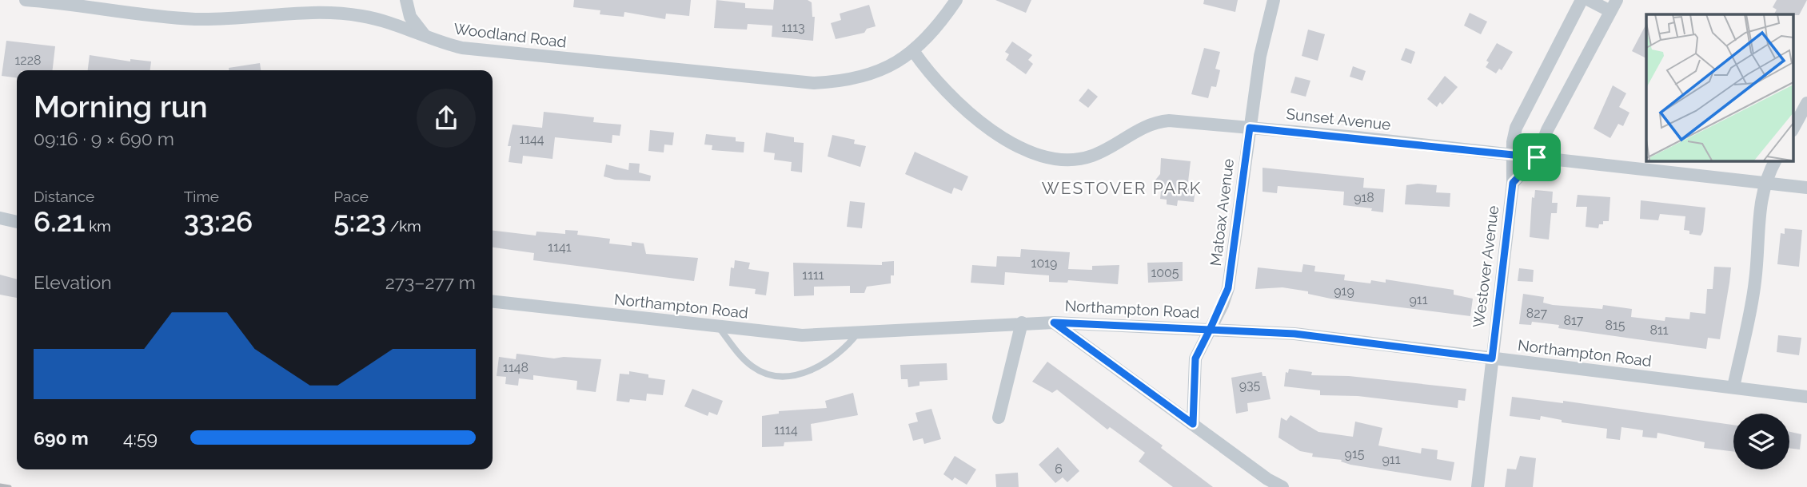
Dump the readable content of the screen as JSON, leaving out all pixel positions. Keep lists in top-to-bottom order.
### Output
{
  "streets": {
    "street": [
      "Woodland Road",
      "Sunset Avenue",
      "Matoax Avenue",
      "Westover Avenue",
      "Northampton Road"
    ]
  },
  "crossings": [
    ["Woodland Road", "Sunset Avenue"],
    ["Sunset Avenue", "Matoax Avenue"],
    ["Sunset Avenue", "Westover Avenue"],
    ["Matoax Avenue", "Northampton Road"],
    ["Westover Avenue", "Northampton Road"]
  ],
  "districts": ["WESTOVER PARK"],
  "house_numbers": [
    "1113",
    "1228",
    "1144",
    "918",
    "1141",
    "1019",
    "1005",
    "1111",
    "919",
    "911",
    "827",
    "817",
    "815",
    "811",
    "1148",
    "935",
    "1114",
    "915",
    "911",
    "6"
  ],
  "page": {
    "heading": ["Morning run", "09:16 · 9 × 690 m"],
    "stats": [
      ["Distance", "6.21 km"],
      ["Time", "33:26"],
      ["Pace", "5:23 /km"]
    ],
    "chart": ["Elevation", "273–277 m"],
    "list": [
      {
        "name": "690 m",
        "note": "4:59"
      }
    ]
  }
}
